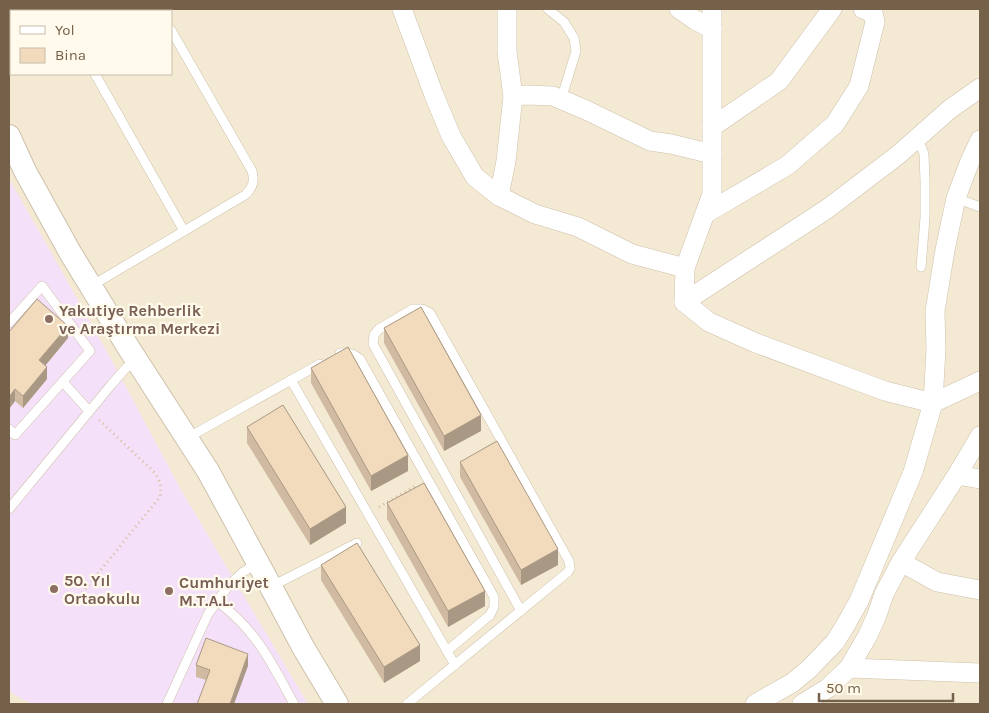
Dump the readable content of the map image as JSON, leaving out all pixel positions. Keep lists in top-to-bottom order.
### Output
{
  "places": ["Yakutiye Rehberlik ve Araştırma Merkezi", "50. Yıl Ortaokulu", "Cumhuriyet M.T.A.L."],
  "legend": ["Yol", "Bina"],
  "scale_bar": "50 m"
}
